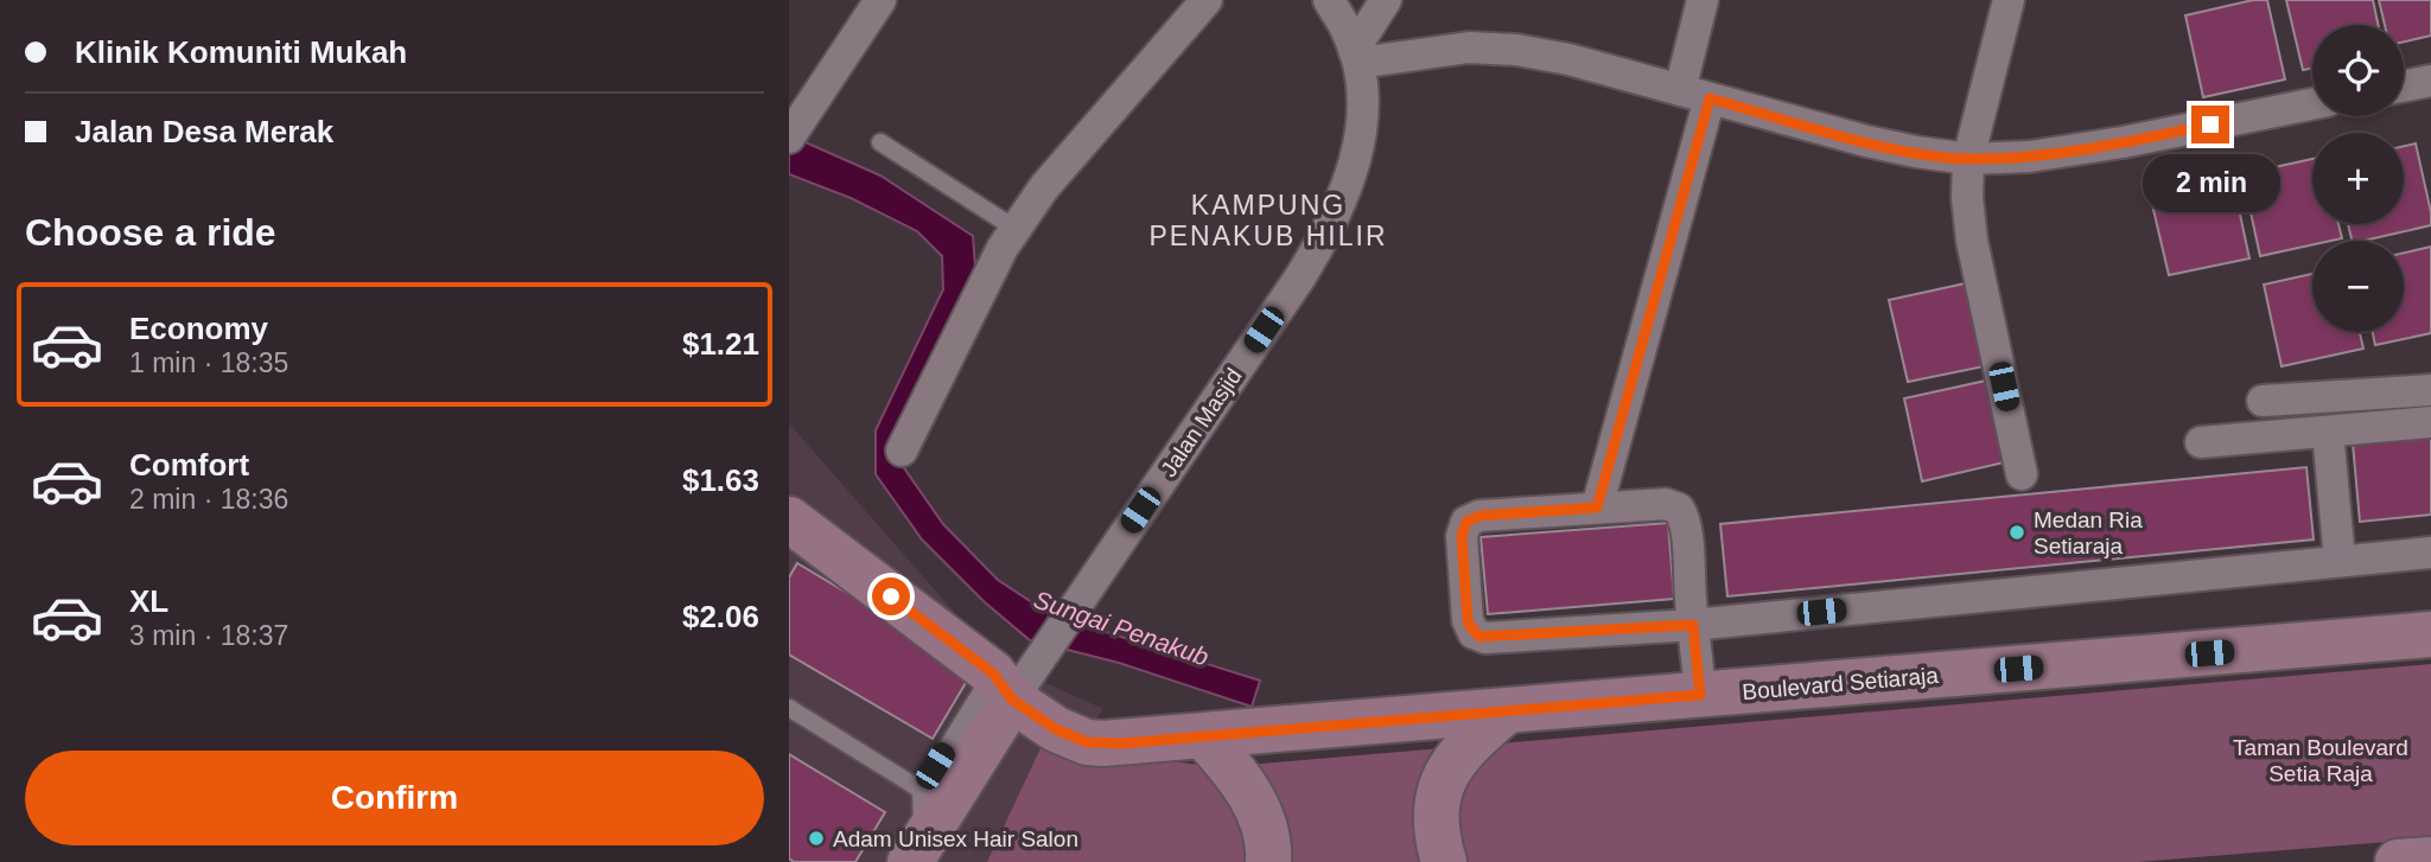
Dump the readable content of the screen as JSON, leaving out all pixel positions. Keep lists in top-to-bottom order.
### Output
{
  "streets": {
    "street": ["Jalan Masjid", "Boulevard Setiaraja"]
  },
  "crossings": [
    ["Jalan Masjid", "Boulevard Setiaraja"]
  ],
  "districts": ["KAMPUNG PENAKUB HILIR"],
  "water": ["Sungai Penakub"],
  "parks": ["Taman Boulevard Setia Raja"],
  "places": ["Medan Ria Setiaraja", "Adam Unisex Hair Salon"],
  "page": {
    "banner": ["Klinik Komuniti Mukah", "Jalan Desa Merak"],
    "map_buttons": ["+", "−"],
    "bubble": "2 min",
    "heading": "Choose a ride",
    "list": [
      {
        "name": "Economy",
        "note": "1 min · 18:35",
        "value": "$1.21"
      },
      {
        "name": "Comfort",
        "note": "2 min · 18:36",
        "value": "$1.63"
      },
      {
        "name": "XL",
        "note": "3 min · 18:37",
        "value": "$2.06"
      }
    ],
    "buttons": "Confirm"
  }
}
